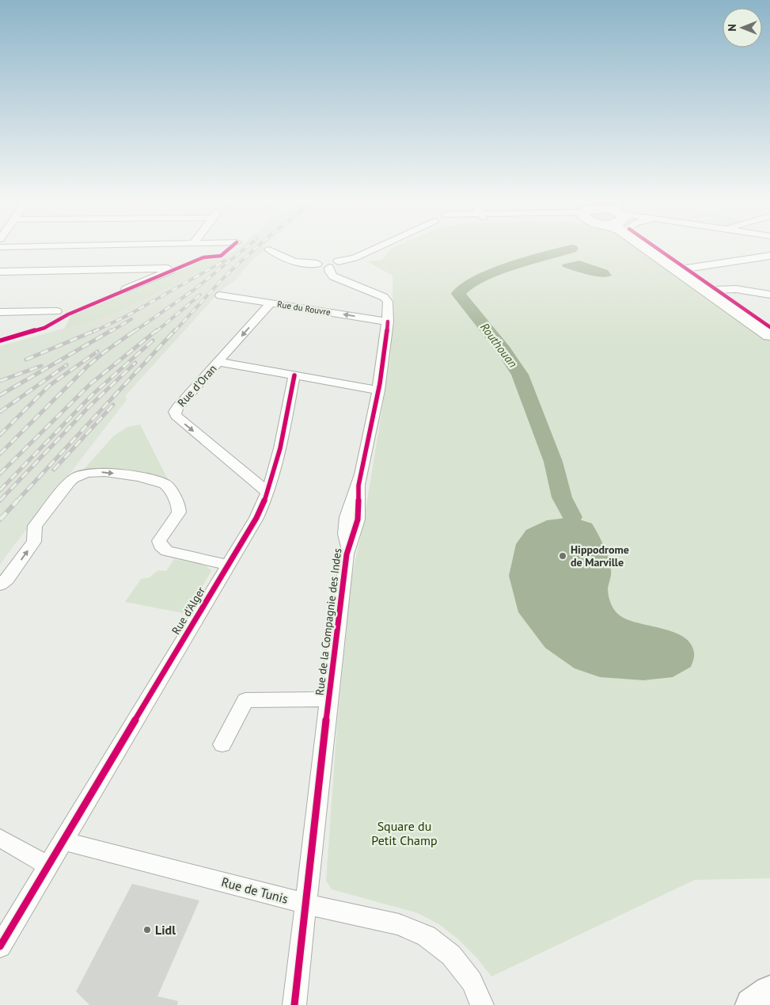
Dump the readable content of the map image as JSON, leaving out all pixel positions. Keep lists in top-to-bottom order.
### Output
{
  "streets": {
    "street": [
      "Rue du Rouvre",
      "Rue d'Oran",
      "Rue d'Alger",
      "Rue de la Compagnie des Indes",
      "Rue de Tunis"
    ]
  },
  "crossings": [
    ["Rue du Rouvre", "Rue d'Oran"],
    ["Rue du Rouvre", "Rue de la Compagnie des Indes"],
    ["Rue d'Oran", "Rue d'Alger"],
    ["Rue d'Alger", "Rue de Tunis"],
    ["Rue de la Compagnie des Indes", "Rue de Tunis"]
  ],
  "water": ["Routhouan"],
  "parks": ["Square du Petit Champ"],
  "places": ["Hippodrome de Marville", "Lidl"],
  "north": "left"
}
